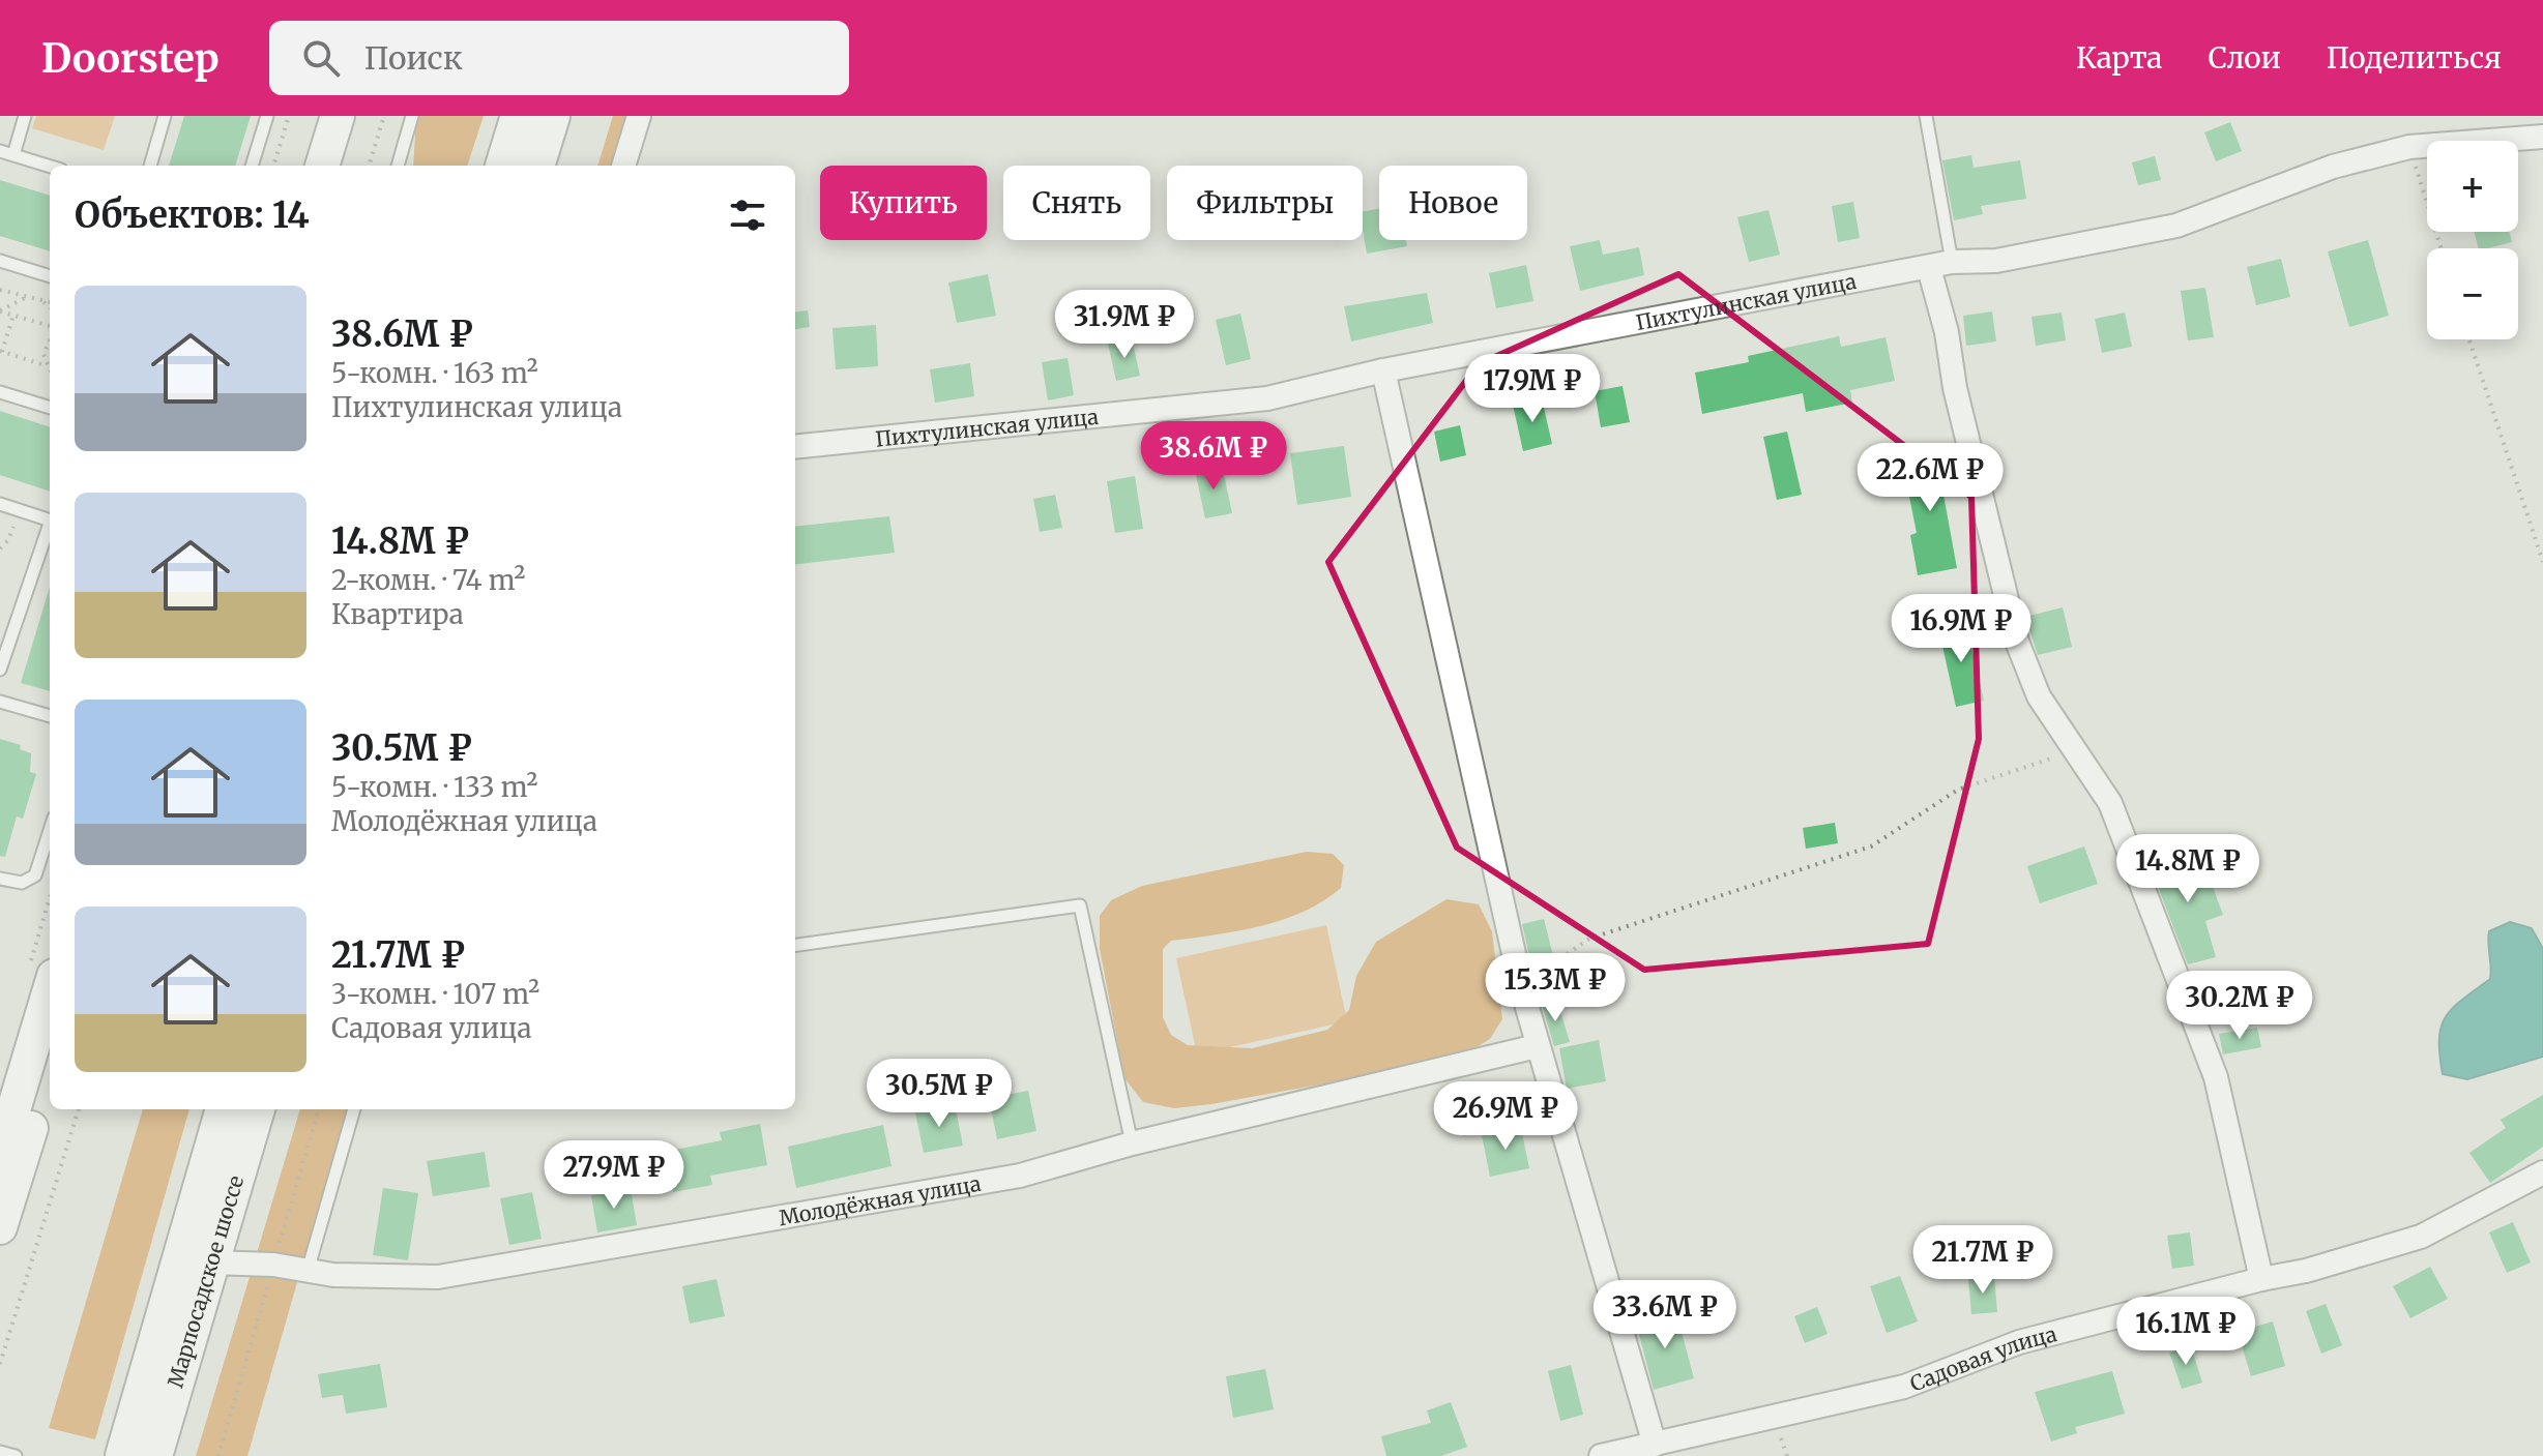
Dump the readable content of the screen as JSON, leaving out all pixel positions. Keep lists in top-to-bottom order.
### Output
{
  "streets": {
    "main road": ["Марпосадское шоссе"],
    "street": ["Пихтулинская улица", "Молодёжная улица", "Садовая улица"]
  },
  "crossings": [
    ["Молодёжная улица", "Марпосадское шоссе"]
  ],
  "page": {
    "header": "Doorstep",
    "search": "Поиск",
    "nav": ["Карта", "Слои", "Поделиться"],
    "map_buttons": ["+", "−"],
    "chip": [
      "Купить",
      "Снять",
      "Фильтры",
      "Новое"
    ],
    "heading": "Объектов: 14",
    "list": [
      {
        "name": "38.6M ₽",
        "note": "5-комн. · 163 m² · Пихтулинская улица"
      },
      {
        "name": "14.8M ₽",
        "note": "2-комн. · 74 m² · Квартира"
      },
      {
        "name": "30.5M ₽",
        "note": "5-комн. · 133 m² · Молодёжная улица"
      },
      {
        "name": "21.7M ₽",
        "note": "3-комн. · 107 m² · Садовая улица"
      }
    ],
    "price": [
      "31.9M ₽",
      "17.9M ₽",
      "38.6M ₽",
      "22.6M ₽",
      "16.9M ₽",
      "14.8M ₽",
      "15.3M ₽",
      "30.2M ₽",
      "30.5M ₽",
      "26.9M ₽",
      "27.9M ₽",
      "21.7M ₽",
      "33.6M ₽",
      "16.1M ₽"
    ]
  }
}
